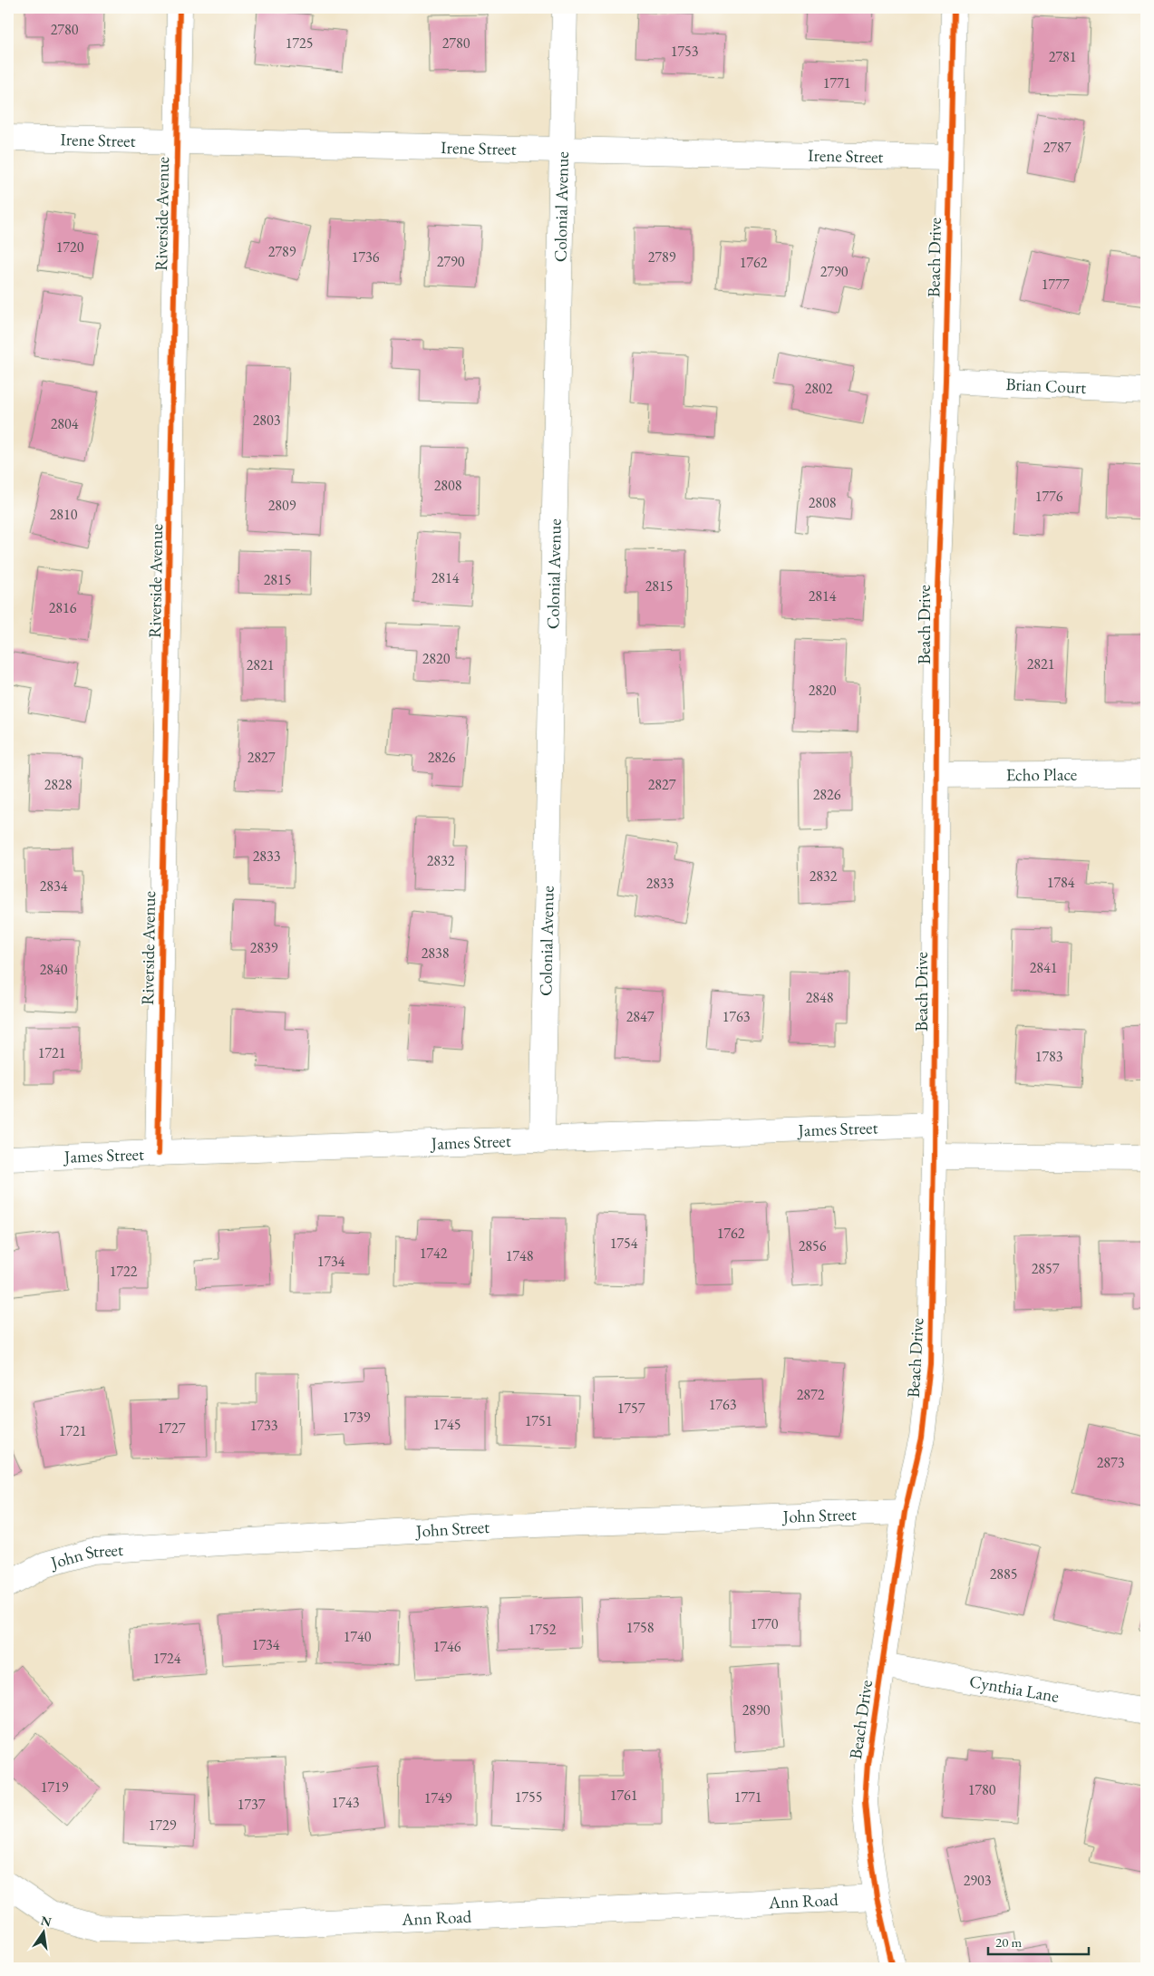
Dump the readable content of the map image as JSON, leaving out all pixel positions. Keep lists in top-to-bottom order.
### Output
{
  "streets": {
    "street": [
      "Irene Street",
      "Colonial Avenue",
      "Riverside Avenue",
      "Beach Drive",
      "Brian Court",
      "Echo Place",
      "James Street",
      "John Street",
      "Cynthia Lane",
      "Ann Road"
    ]
  },
  "crossings": [
    ["Irene Street", "Colonial Avenue"],
    ["Irene Street", "Riverside Avenue"],
    ["Irene Street", "Beach Drive"],
    ["Colonial Avenue", "James Street"],
    ["Riverside Avenue", "James Street"],
    ["Beach Drive", "Brian Court"],
    ["Beach Drive", "Echo Place"],
    ["Beach Drive", "James Street"],
    ["Beach Drive", "John Street"],
    ["Beach Drive", "Cynthia Lane"],
    ["Beach Drive", "Ann Road"]
  ],
  "house_numbers": [
    "2780",
    "1725",
    "2780",
    "1753",
    "2781",
    "1771",
    "2787",
    "1720",
    "2789",
    "1736",
    "2789",
    "2790",
    "1762",
    "2790",
    "1777",
    "2802",
    "2803",
    "2804",
    "2808",
    "1776",
    "2808",
    "2809",
    "2810",
    "2814",
    "2815",
    "2815",
    "2814",
    "2816",
    "2820",
    "2821",
    "2821",
    "2820",
    "2827",
    "2826",
    "2828",
    "2827",
    "2826",
    "2833",
    "2832",
    "2832",
    "1784",
    "2833",
    "2834",
    "2839",
    "2838",
    "2841",
    "2840",
    "2848",
    "2847",
    "1763",
    "1721",
    "1783",
    "1762",
    "1754",
    "2856",
    "1742",
    "1748",
    "1734",
    "2857",
    "1722",
    "2872",
    "1763",
    "1757",
    "1739",
    "1751",
    "1745",
    "1733",
    "1727",
    "1721",
    "2873",
    "2885",
    "1770",
    "1758",
    "1752",
    "1740",
    "1734",
    "1746",
    "1724",
    "2890",
    "1719",
    "1780",
    "1761",
    "1755",
    "1771",
    "1749",
    "1743",
    "1737",
    "1729",
    "2903"
  ],
  "scale_bar": "20 m",
  "north": "top"
}
